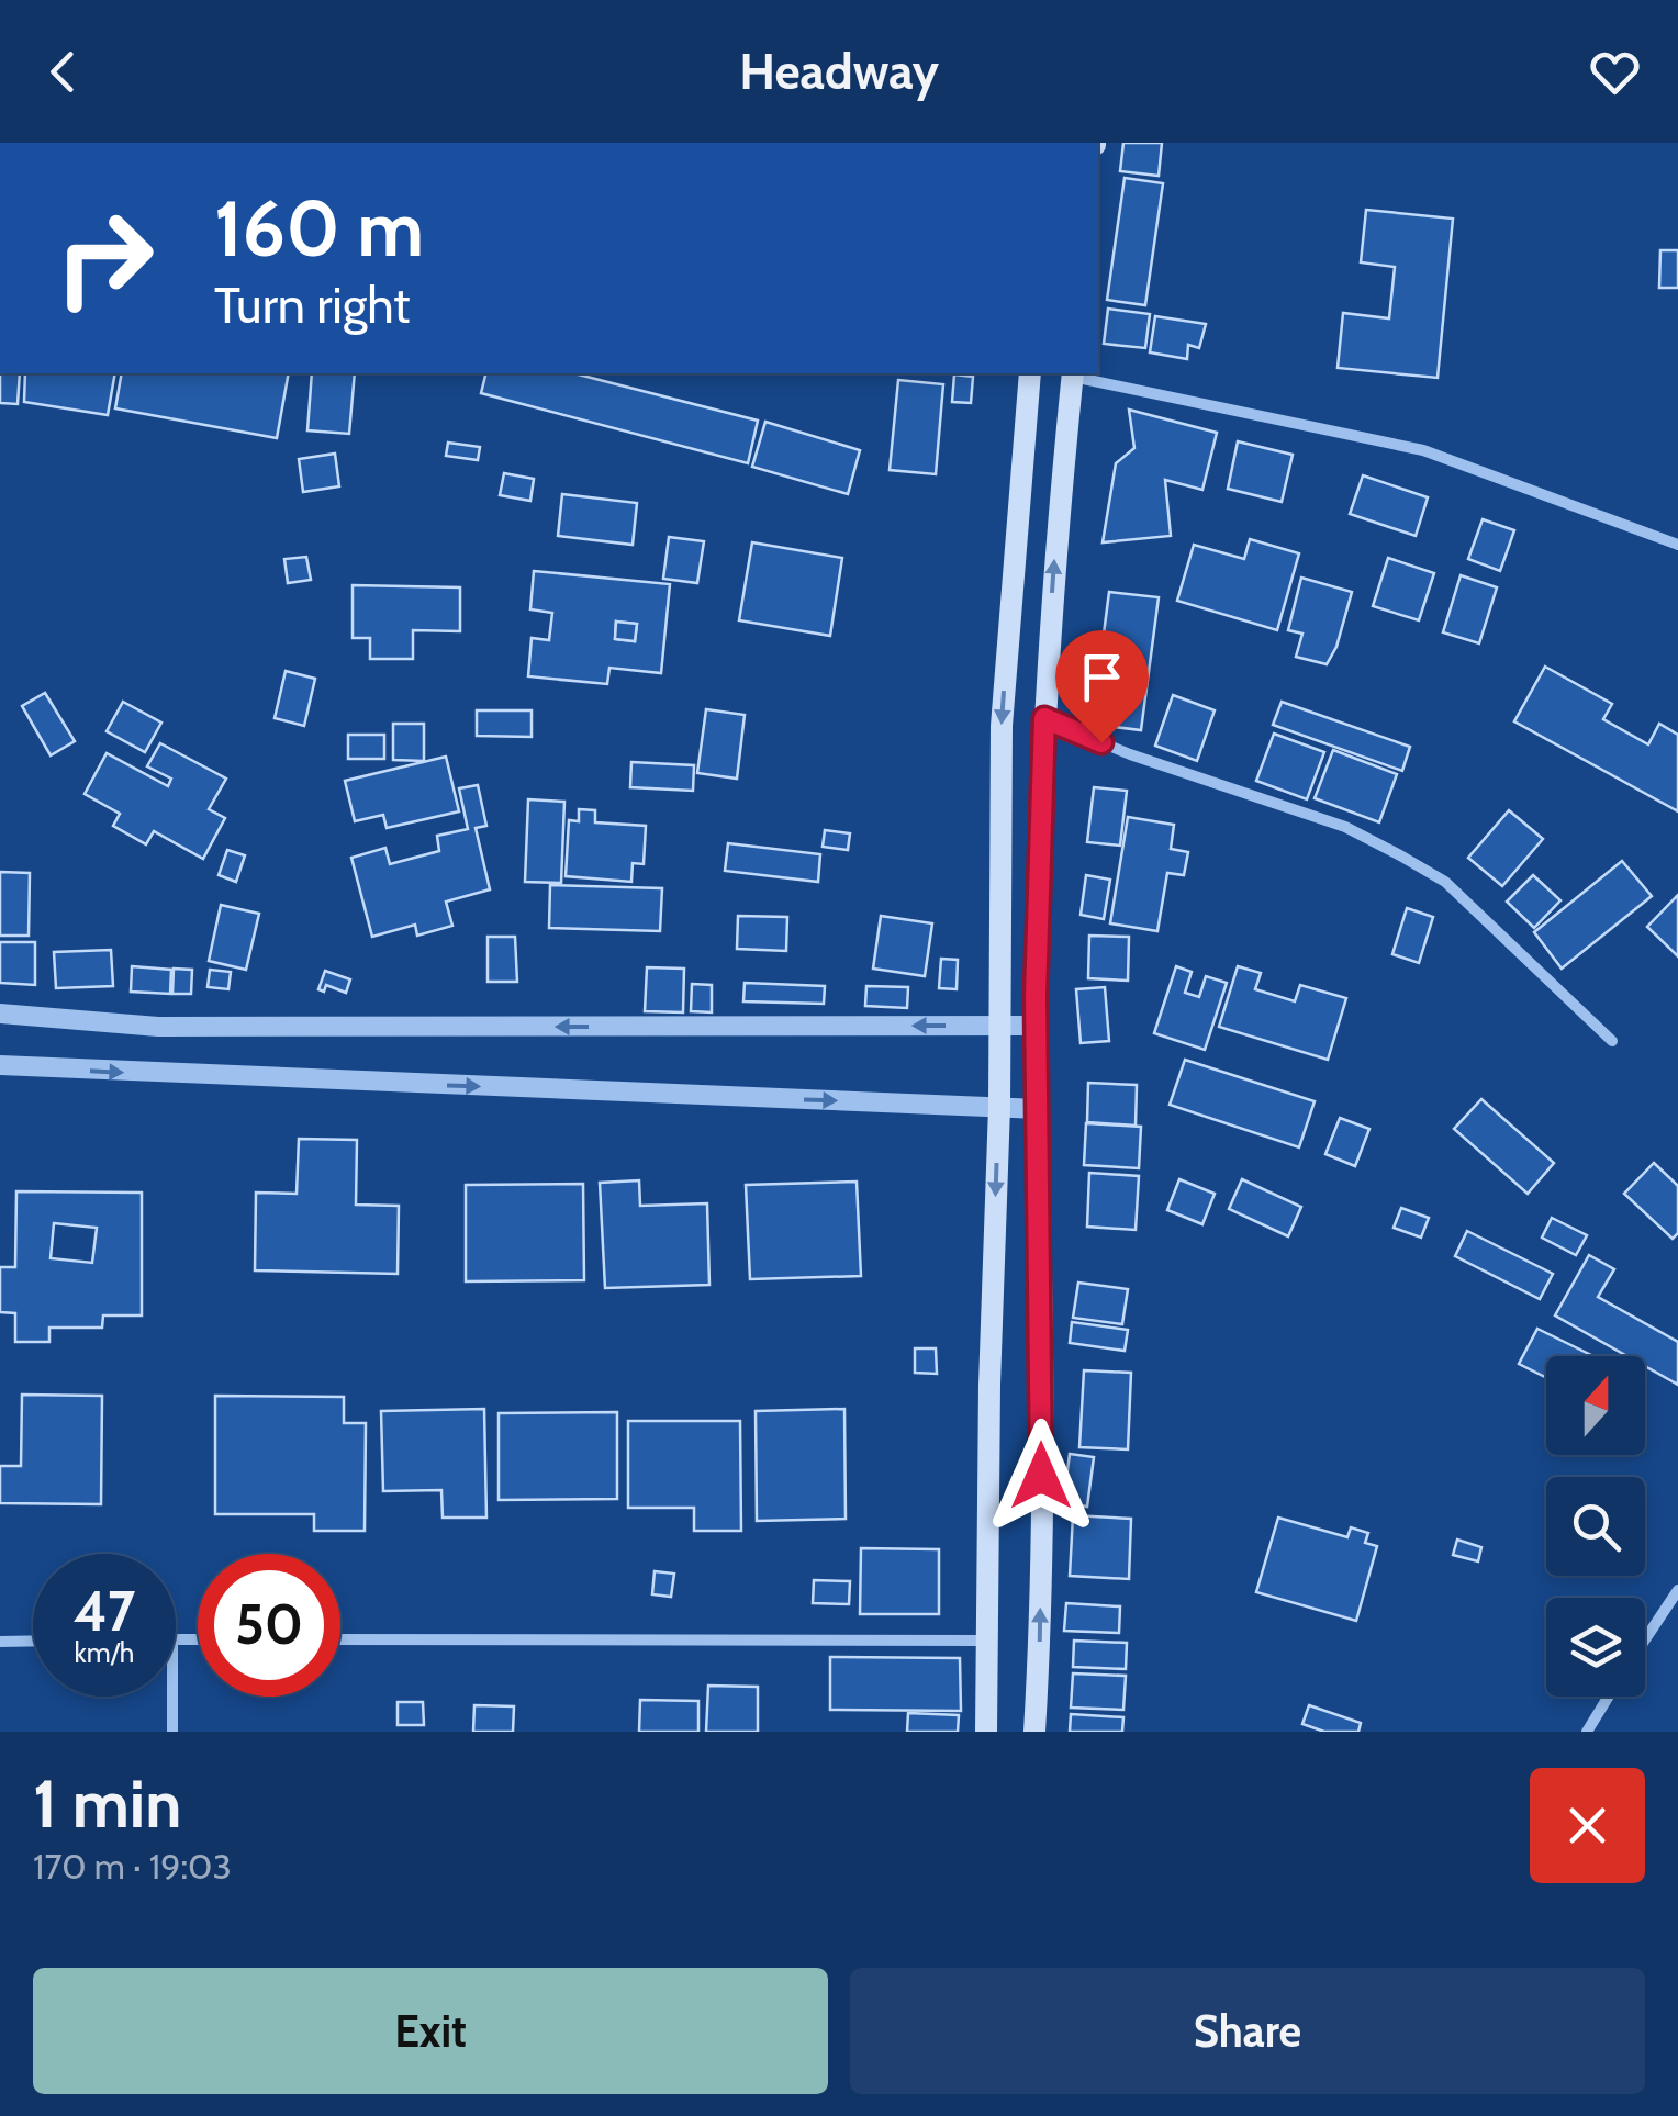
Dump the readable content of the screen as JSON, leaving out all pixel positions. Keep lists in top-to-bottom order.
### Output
{
  "north": "top",
  "page": {
    "header": "Headway",
    "turn": ["160 m", "Turn right"],
    "speed": "47 km/h",
    "limit": "50",
    "heading": ["1 min", "170 m · 19:03"],
    "buttons": ["Exit", "Share"]
  }
}
